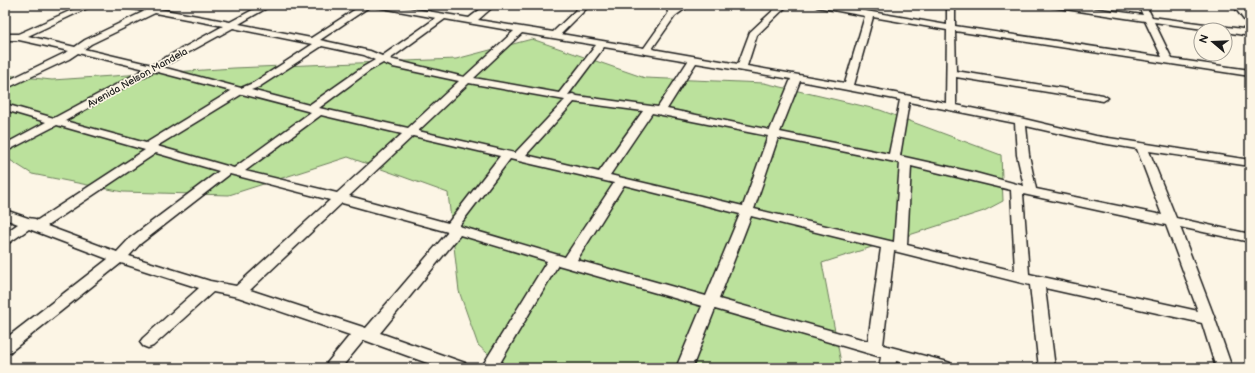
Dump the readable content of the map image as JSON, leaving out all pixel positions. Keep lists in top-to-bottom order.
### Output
{
  "streets": {
    "street": ["Avenida Nelson Mandela"]
  },
  "north": "left"
}
